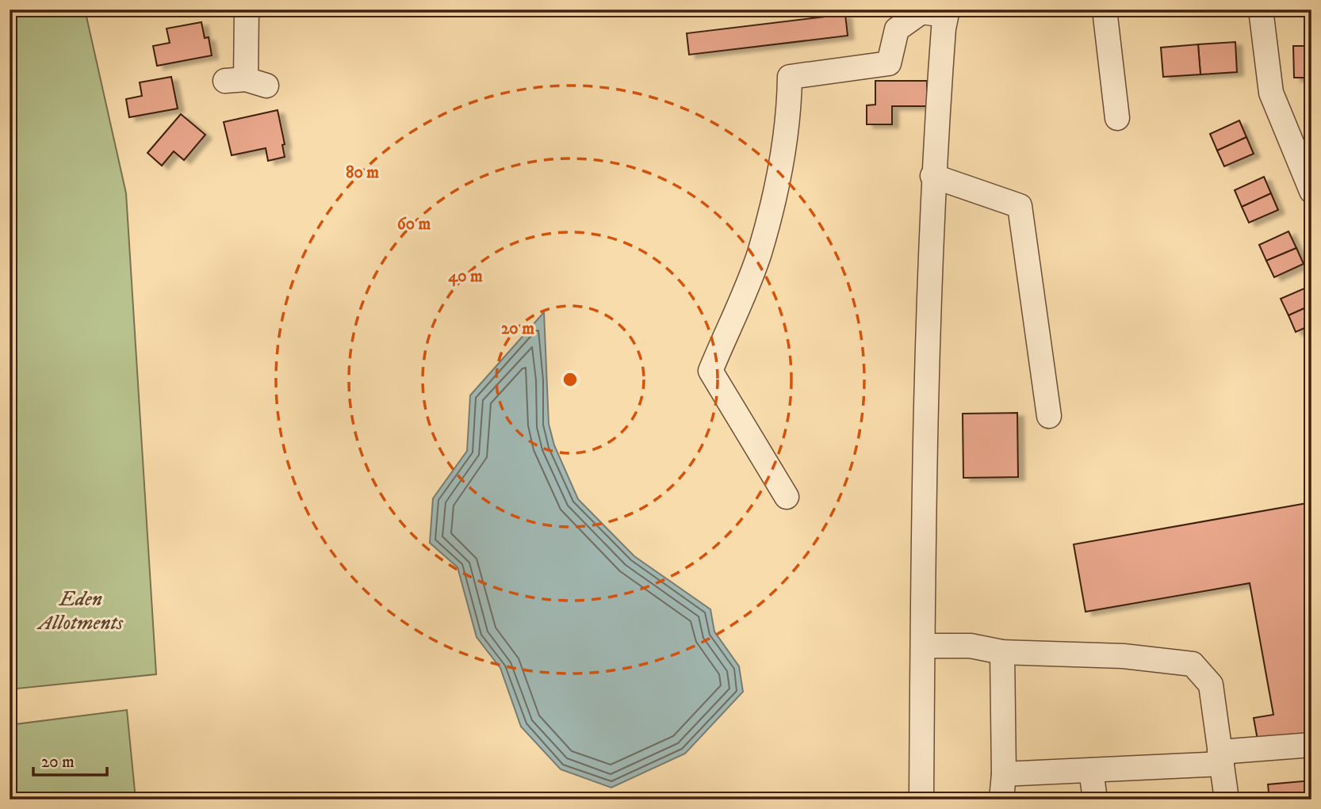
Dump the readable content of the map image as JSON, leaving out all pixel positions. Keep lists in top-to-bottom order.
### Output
{
  "parks": ["Eden Allotments"],
  "scale_bar": "20 m",
  "rings": [
    "80 m",
    "60 m",
    "40 m",
    "20 m"
  ]
}
